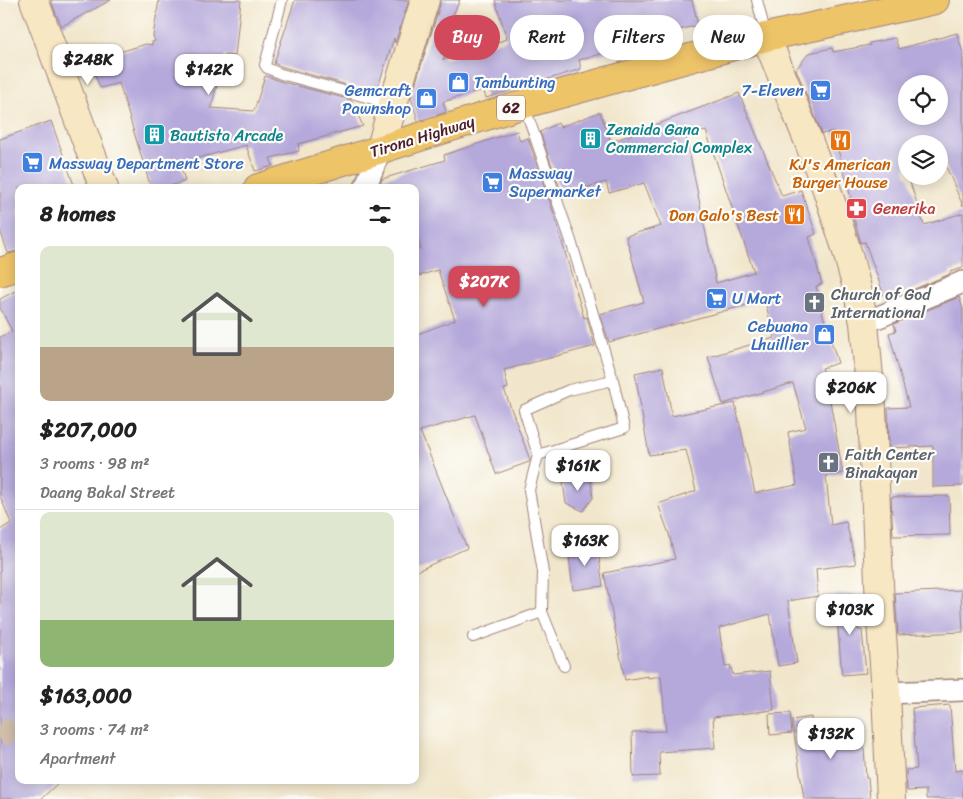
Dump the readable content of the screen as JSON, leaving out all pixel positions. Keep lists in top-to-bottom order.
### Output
{
  "streets": {
    "main road": ["62", "Tirona Highway"]
  },
  "places": {
    "shop": ["Tambunting", "Gemcraft Pawnshop", "Cebuana Lhuillier"],
    "supermarket": [
      "7-Eleven",
      "Massway Department Store",
      "Massway Supermarket",
      "U Mart"
    ],
    "building": ["Bautista Arcade", "Zenaida Gana Commercial Complex"],
    "restaurant": ["KJ's American Burger House", "Don Galo's Best"],
    "pharmacy": ["Generika"],
    "church": ["Church of God International", "Faith Center Binakayan"]
  },
  "page": {
    "chip": [
      "Buy",
      "Rent",
      "Filters",
      "New"
    ],
    "price": [
      "$248K",
      "$142K",
      "$207K",
      "$206K",
      "$161K",
      "$163K",
      "$103K",
      "$132K"
    ],
    "heading": "8 homes",
    "list": [
      {
        "name": "$207,000",
        "note": "3 rooms · 98 m² · Daang Bakal Street"
      },
      {
        "name": "$163,000",
        "note": "3 rooms · 74 m² · Apartment"
      }
    ]
  }
}
